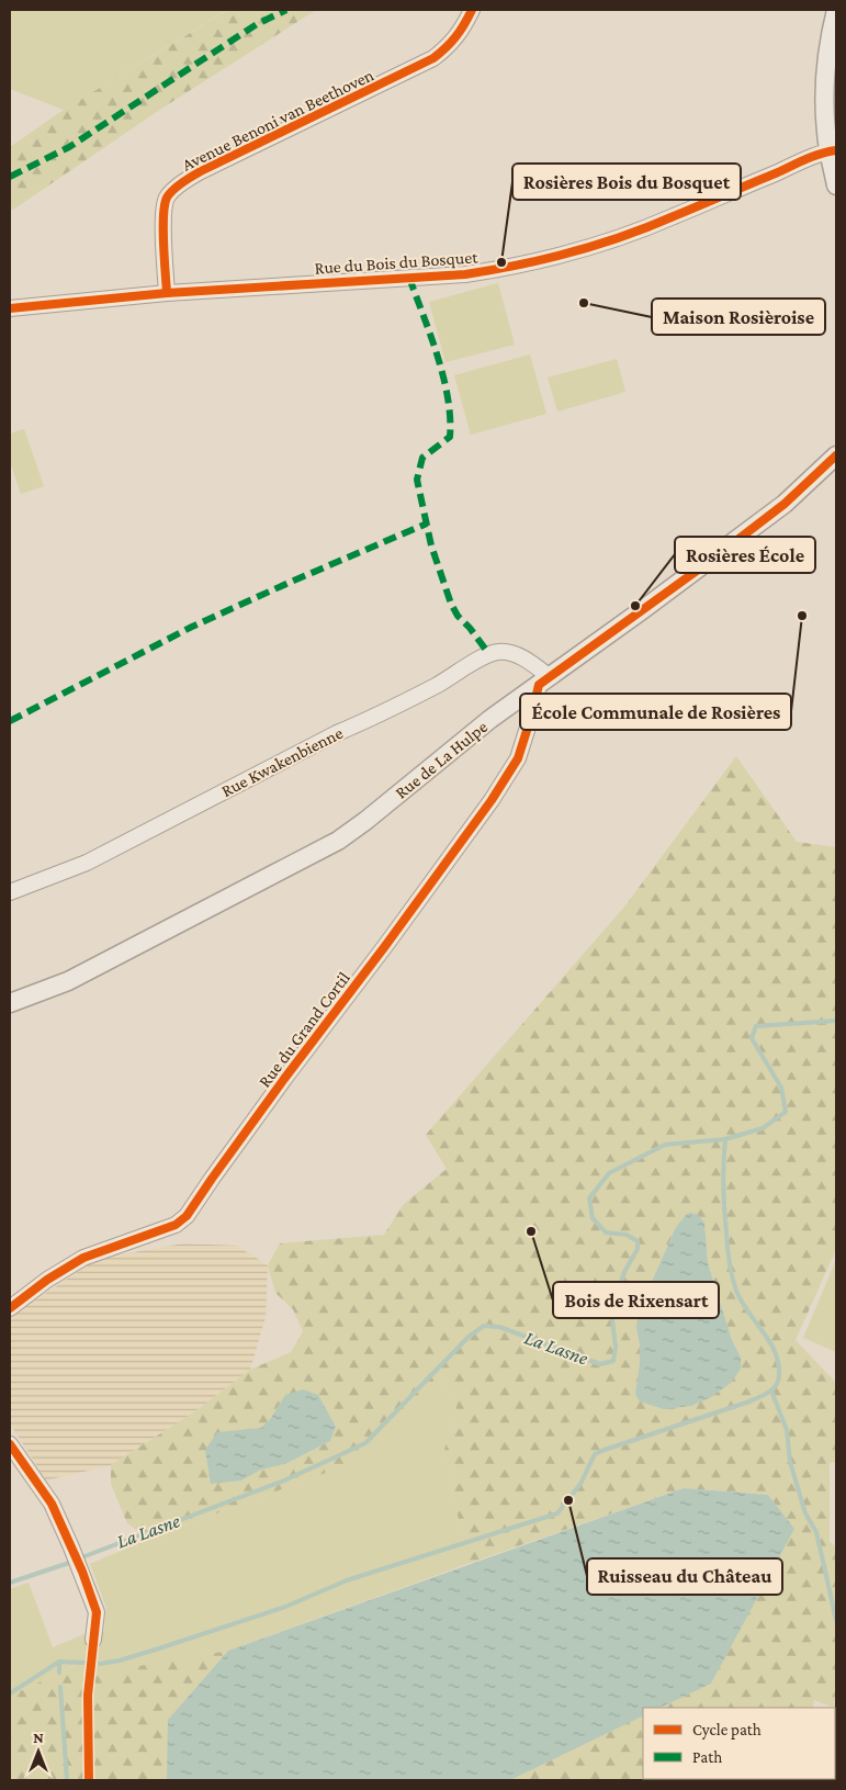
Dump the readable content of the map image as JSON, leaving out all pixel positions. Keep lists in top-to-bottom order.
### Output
{
  "streets": {
    "street": [
      "Avenue Benoni van Beethoven",
      "Rue du Bois du Bosquet",
      "Rue de La Hulpe",
      "Rue Kwakenbienne",
      "Rue du Grand Cortil"
    ]
  },
  "crossings": [
    ["Avenue Benoni van Beethoven", "Rue du Bois du Bosquet"],
    ["Rue de La Hulpe", "Rue Kwakenbienne"],
    ["Rue de La Hulpe", "Rue du Grand Cortil"],
    ["Rue Kwakenbienne", "Rue du Grand Cortil"]
  ],
  "water": ["La Lasne"],
  "places": [
    "Rosières Bois du Bosquet",
    "Maison Rosièroise",
    "Rosières École",
    "École Communale de Rosières",
    "Bois de Rixensart",
    "Ruisseau du Château"
  ],
  "legend": ["Cycle path", "Path"],
  "north": "top"
}
